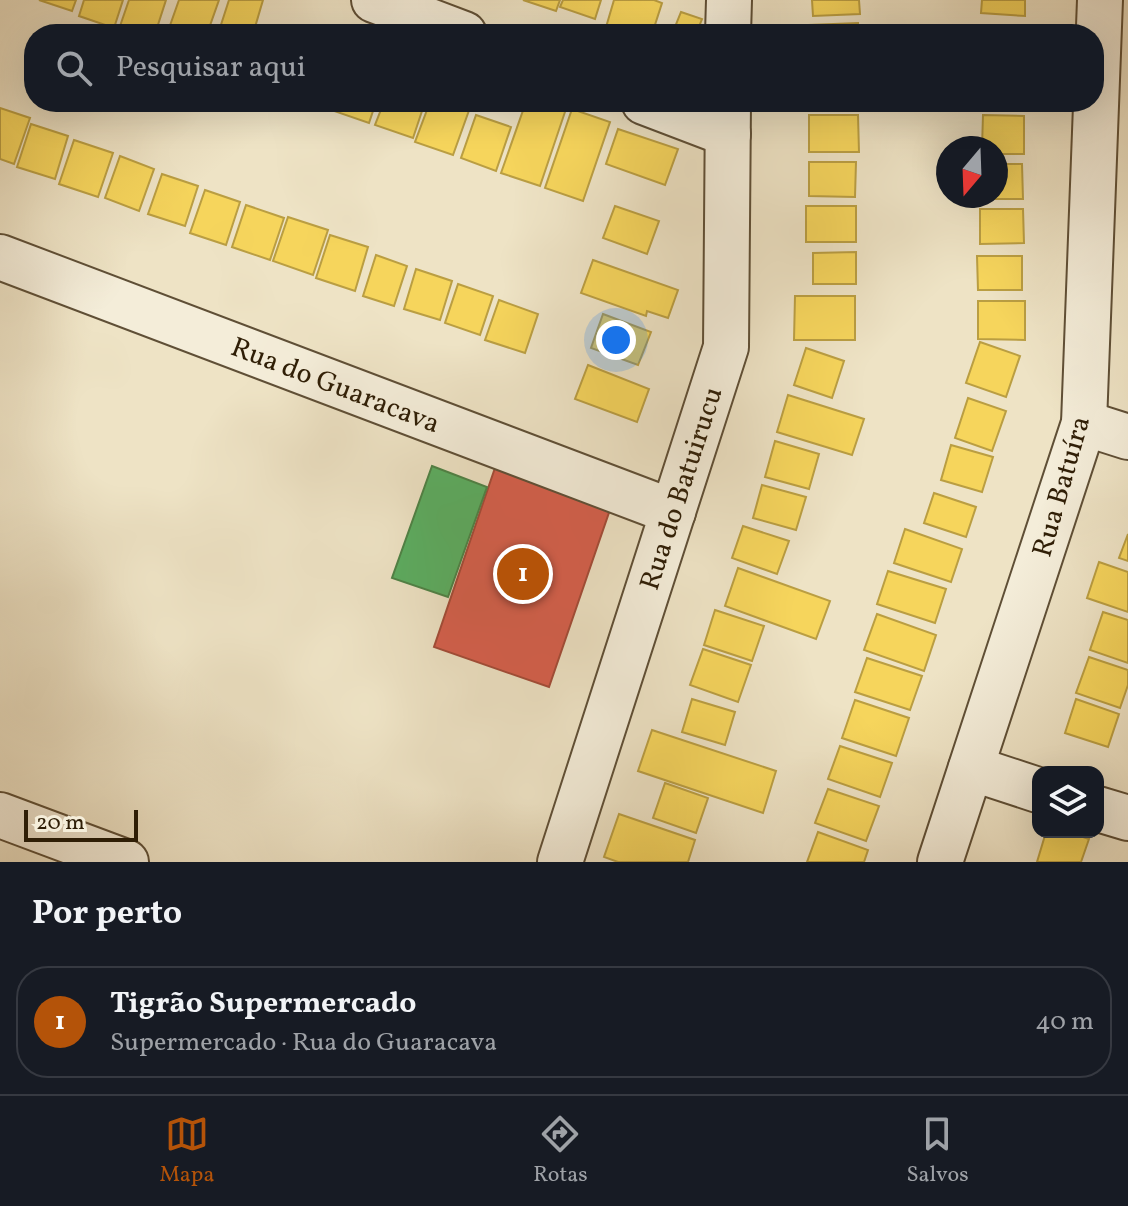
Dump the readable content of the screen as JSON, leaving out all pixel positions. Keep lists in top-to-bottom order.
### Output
{
  "streets": {
    "street": ["Rua do Guaracava", "Rua Batuíra", "Rua do Batuirucu"]
  },
  "crossings": [
    ["Rua do Guaracava", "Rua do Batuirucu"]
  ],
  "scale_bar": "20 m",
  "north": "bottom",
  "page": {
    "search": "Pesquisar aqui",
    "pins": "1",
    "scale": "20 m",
    "heading": "Por perto",
    "list": [
      {
        "mark": "1",
        "name": "Tigrão Supermercado",
        "note": "Supermercado · Rua do Guaracava",
        "value": "40 m"
      }
    ],
    "nav": ["Mapa", "Rotas", "Salvos"]
  }
}
